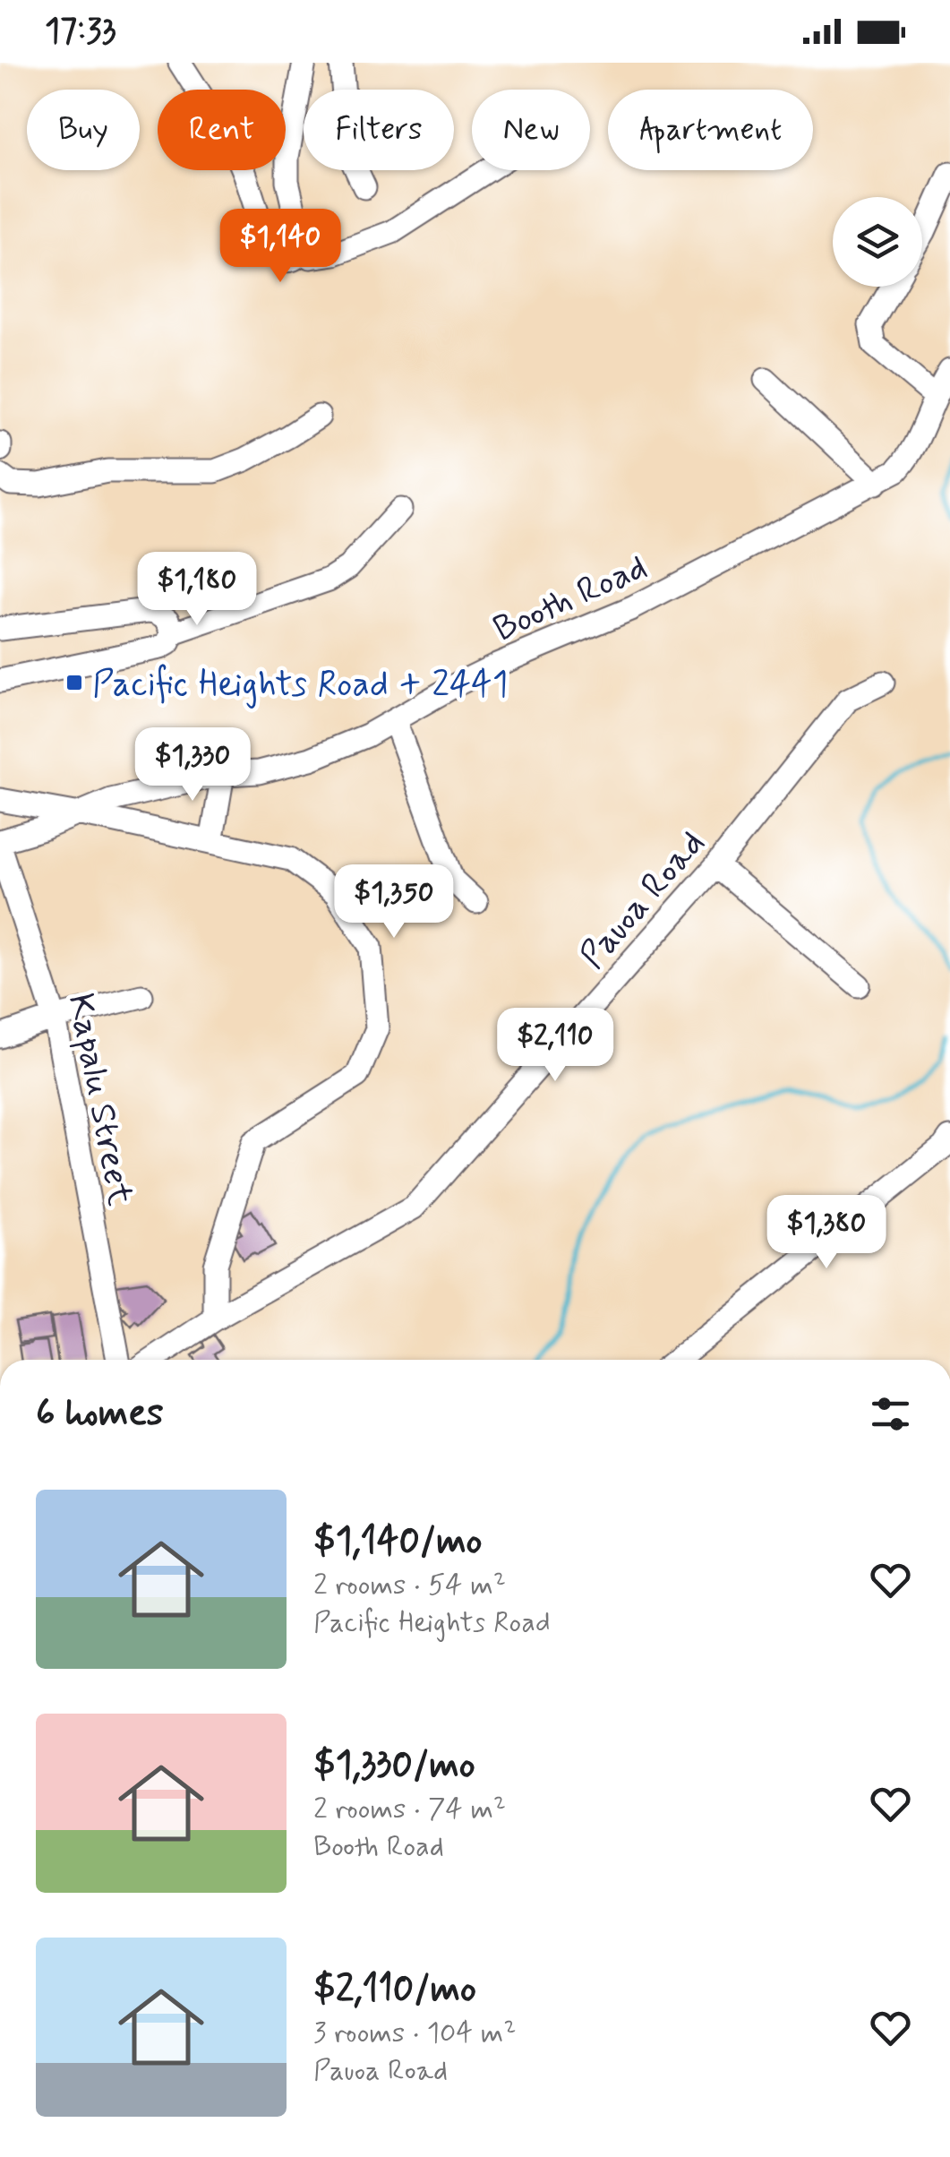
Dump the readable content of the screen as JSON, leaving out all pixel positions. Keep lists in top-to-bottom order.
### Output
{
  "streets": {
    "street": ["Booth Road", "Pauoa Road", "Kapalu Street"]
  },
  "crossings": [
    ["Booth Road", "Kapalu Street"]
  ],
  "places": {
    "transit": ["Pacific Heights Road + 2441"]
  },
  "page": {
    "status": "17:33",
    "chip": [
      "Buy",
      "Rent",
      "Filters",
      "New",
      "Apartment"
    ],
    "price": [
      "$1,140",
      "$1,180",
      "$1,330",
      "$1,350",
      "$2,110",
      "$1,380"
    ],
    "heading": "6 homes",
    "list": [
      {
        "name": "$1,140/mo",
        "note": "2 rooms · 54 m² · Pacific Heights Road"
      },
      {
        "name": "$1,330/mo",
        "note": "2 rooms · 74 m² · Booth Road"
      },
      {
        "name": "$2,110/mo",
        "note": "3 rooms · 104 m² · Pauoa Road"
      }
    ]
  }
}
